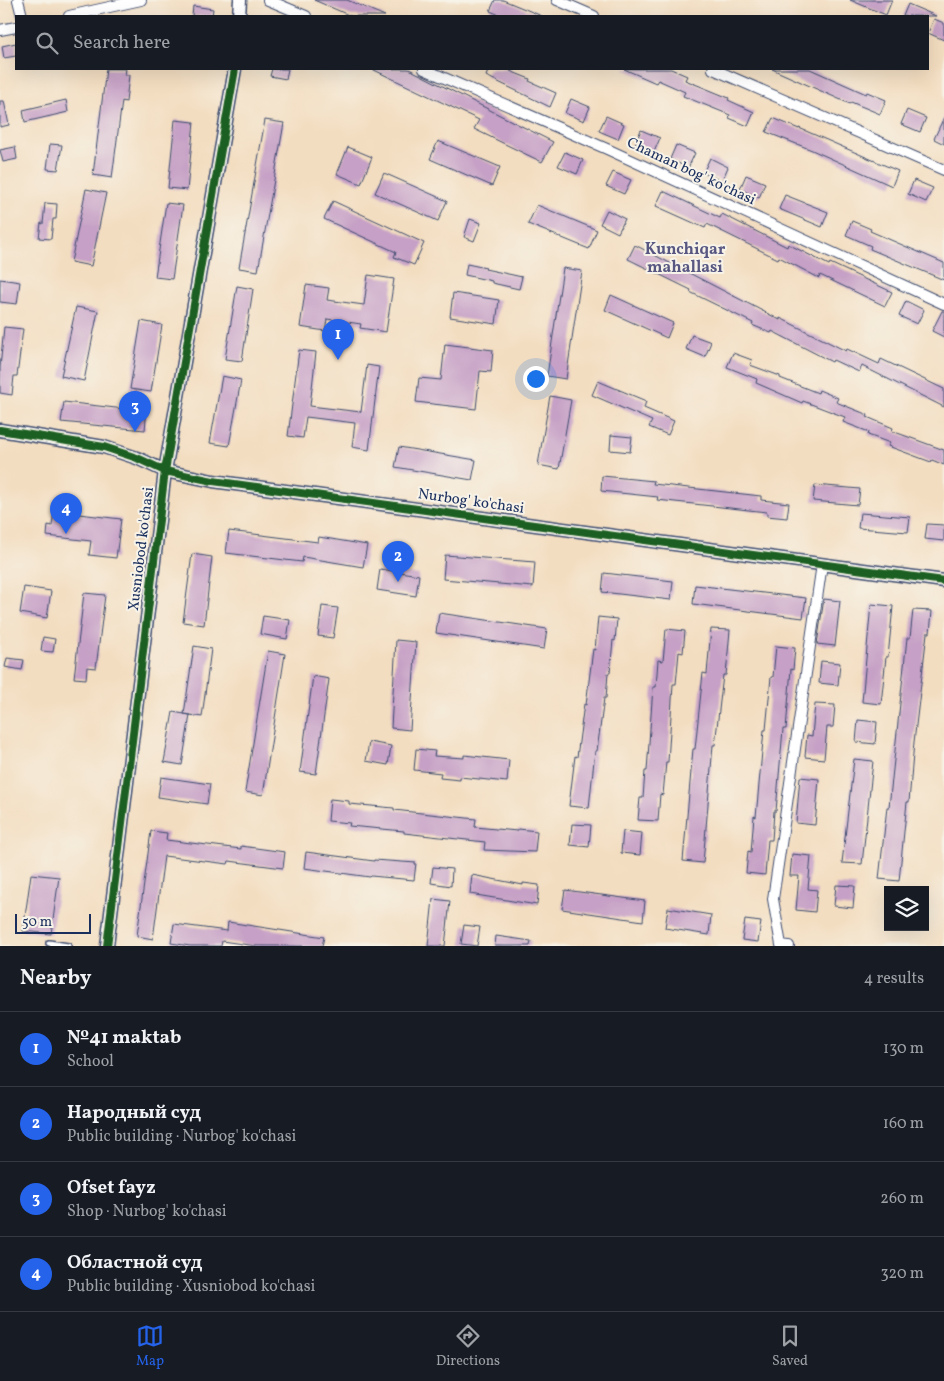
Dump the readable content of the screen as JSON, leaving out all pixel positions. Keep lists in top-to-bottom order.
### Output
{
  "streets": {
    "street": ["Chaman bog' ko'chasi", "Nurbog' ko'chasi", "Xusniobod ko'chasi"]
  },
  "crossings": [
    ["Nurbog' ko'chasi", "Xusniobod ko'chasi"]
  ],
  "districts": ["Kunchiqar mahallasi"],
  "scale_bar": "50 m",
  "page": {
    "search": "Search here",
    "pins": [
      "1",
      "3",
      "4",
      "2"
    ],
    "scale": "50 m",
    "heading": ["Nearby", "4 results"],
    "list": [
      {
        "mark": "1",
        "name": "№41 maktab",
        "note": "School",
        "value": "130 m"
      },
      {
        "mark": "2",
        "name": "Народный суд",
        "note": "Public building · Nurbog' ko'chasi",
        "value": "160 m"
      },
      {
        "mark": "3",
        "name": "Ofset fayz",
        "note": "Shop · Nurbog' ko'chasi",
        "value": "260 m"
      },
      {
        "mark": "4",
        "name": "Областной суд",
        "note": "Public building · Xusniobod ko'chasi",
        "value": "320 m"
      }
    ],
    "nav": ["Map", "Directions", "Saved"]
  }
}
